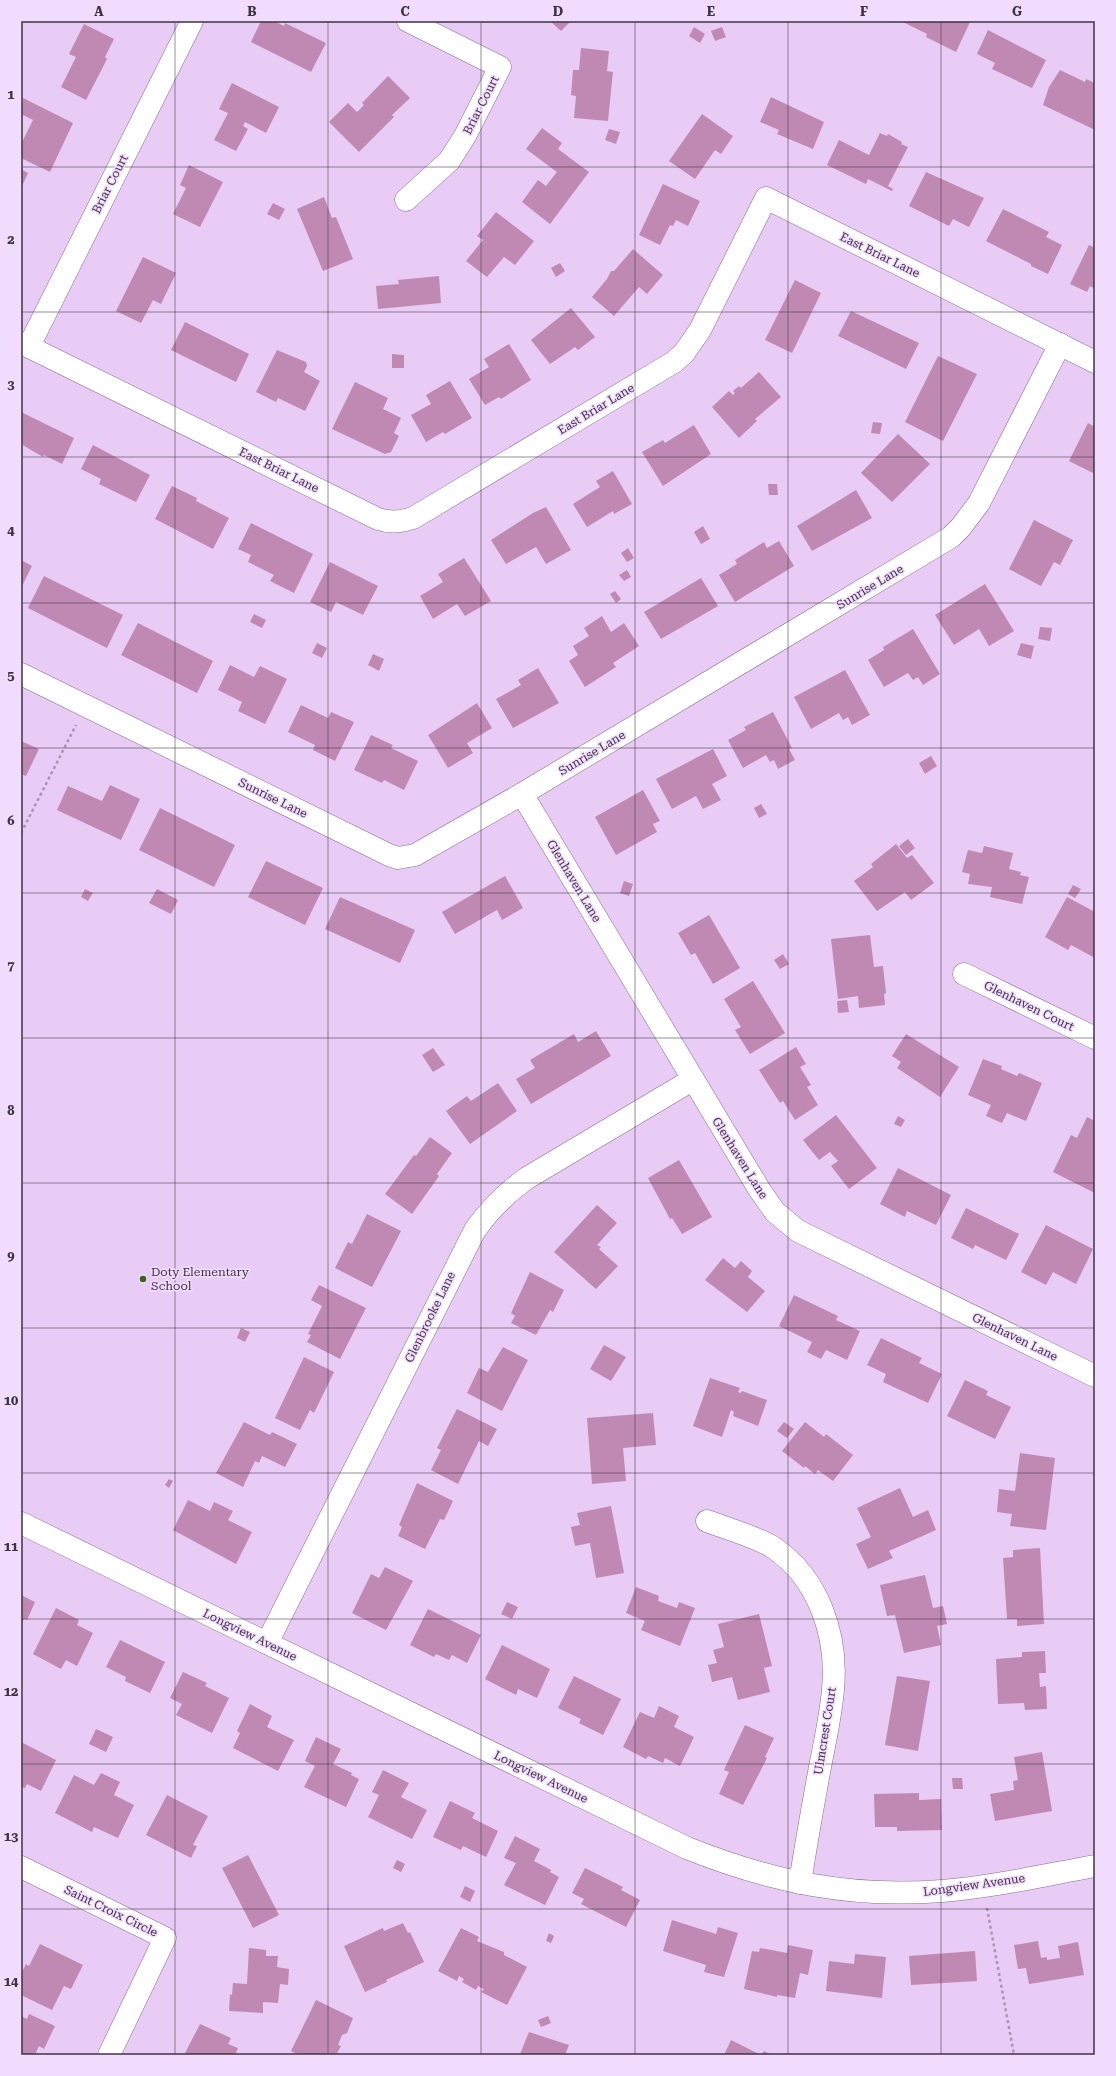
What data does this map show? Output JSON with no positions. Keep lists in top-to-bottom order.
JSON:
{
  "streets": {
    "street": [
      "Briar Court",
      "East Briar Lane",
      "Sunrise Lane",
      "Glenhaven Lane",
      "Glenhaven Court",
      "Glenbrooke Lane",
      "Longview Avenue",
      "Ulmcrest Court",
      "Saint Croix Circle"
    ]
  },
  "crossings": [
    ["Briar Court", "East Briar Lane"],
    ["East Briar Lane", "Sunrise Lane"],
    ["Sunrise Lane", "Glenhaven Lane"],
    ["Glenhaven Lane", "Glenbrooke Lane"],
    ["Glenbrooke Lane", "Longview Avenue"],
    ["Longview Avenue", "Ulmcrest Court"]
  ],
  "places": ["Doty Elementary School"],
  "grid": {
    "columns": [
      "A",
      "B",
      "C",
      "D",
      "E",
      "F",
      "G"
    ],
    "rows": [
      "1",
      "2",
      "3",
      "4",
      "5",
      "6",
      "7",
      "8",
      "9",
      "10",
      "11",
      "12",
      "13",
      "14"
    ]
  }
}
